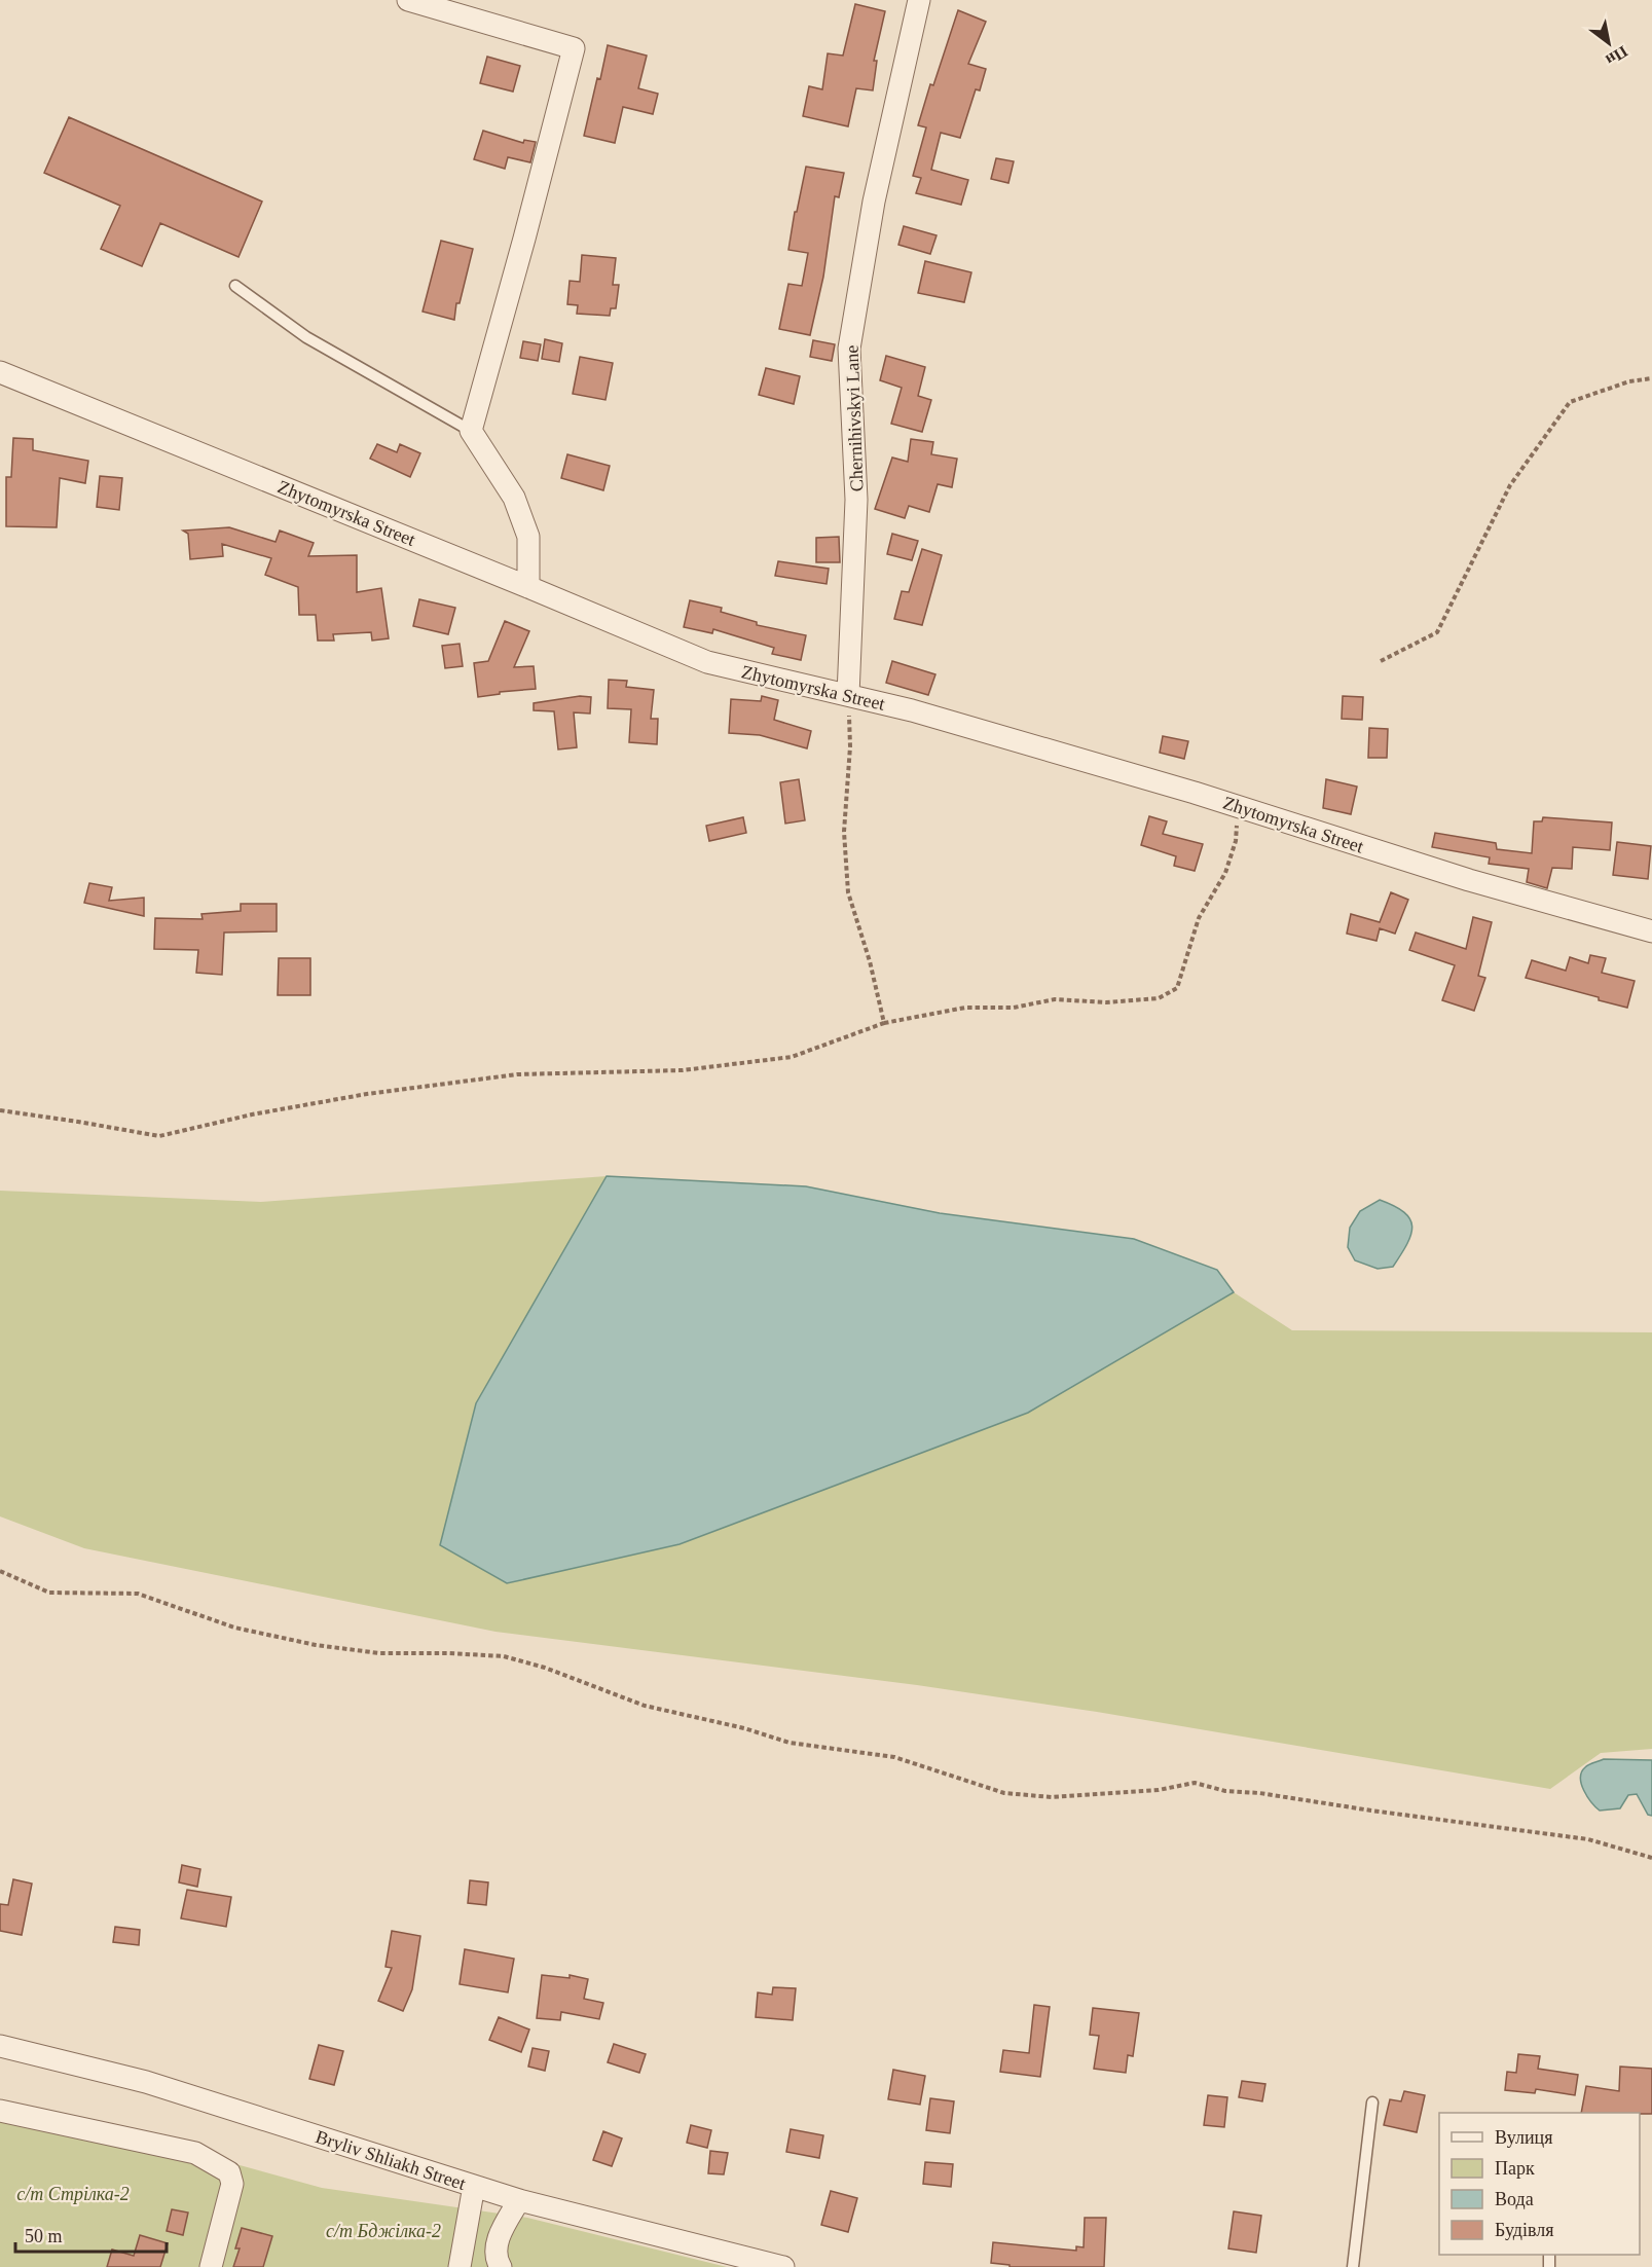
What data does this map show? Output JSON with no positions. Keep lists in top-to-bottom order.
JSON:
{
  "streets": {
    "street": ["Chernihivskyi Lane", "Zhytomyrska Street", "Bryliv Shliakh Street"]
  },
  "crossings": [
    ["Chernihivskyi Lane", "Zhytomyrska Street"]
  ],
  "parks": ["с/т Стрілка-2", "с/т Бджілка-2"],
  "legend": [
    "Вулиця",
    "Парк",
    "Вода",
    "Будівля"
  ],
  "scale_bar": "50 m",
  "north": "bottom right"
}
